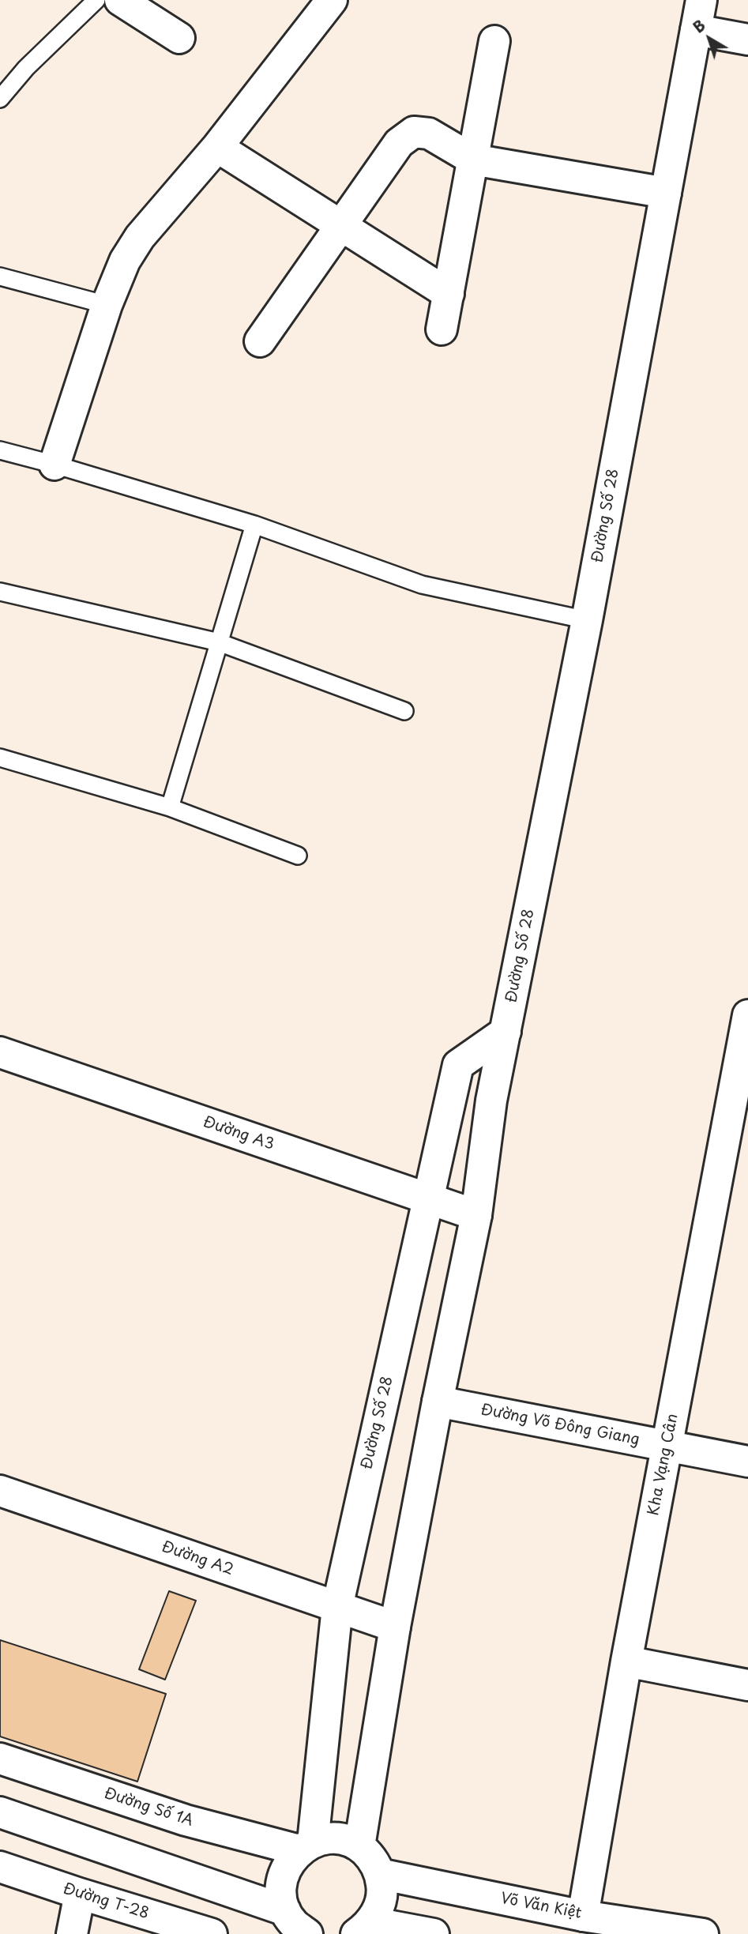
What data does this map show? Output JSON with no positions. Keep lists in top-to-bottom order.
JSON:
{
  "streets": {
    "street": [
      "Đường Số 28",
      "Đường A3",
      "Đường Võ Đông Giang",
      "Kha Vạng Cân",
      "Đường A2",
      "Đường Số 1A",
      "Đường T-28",
      "Võ Văn Kiệt"
    ]
  },
  "crossings": [
    ["Đường Số 28", "Đường A3"],
    ["Đường Số 28", "Đường Võ Đông Giang"],
    ["Đường Số 28", "Đường A2"],
    ["Đường Số 28", "Đường Số 1A"],
    ["Đường Võ Đông Giang", "Kha Vạng Cân"],
    ["Kha Vạng Cân", "Võ Văn Kiệt"]
  ],
  "north": "top left"
}
